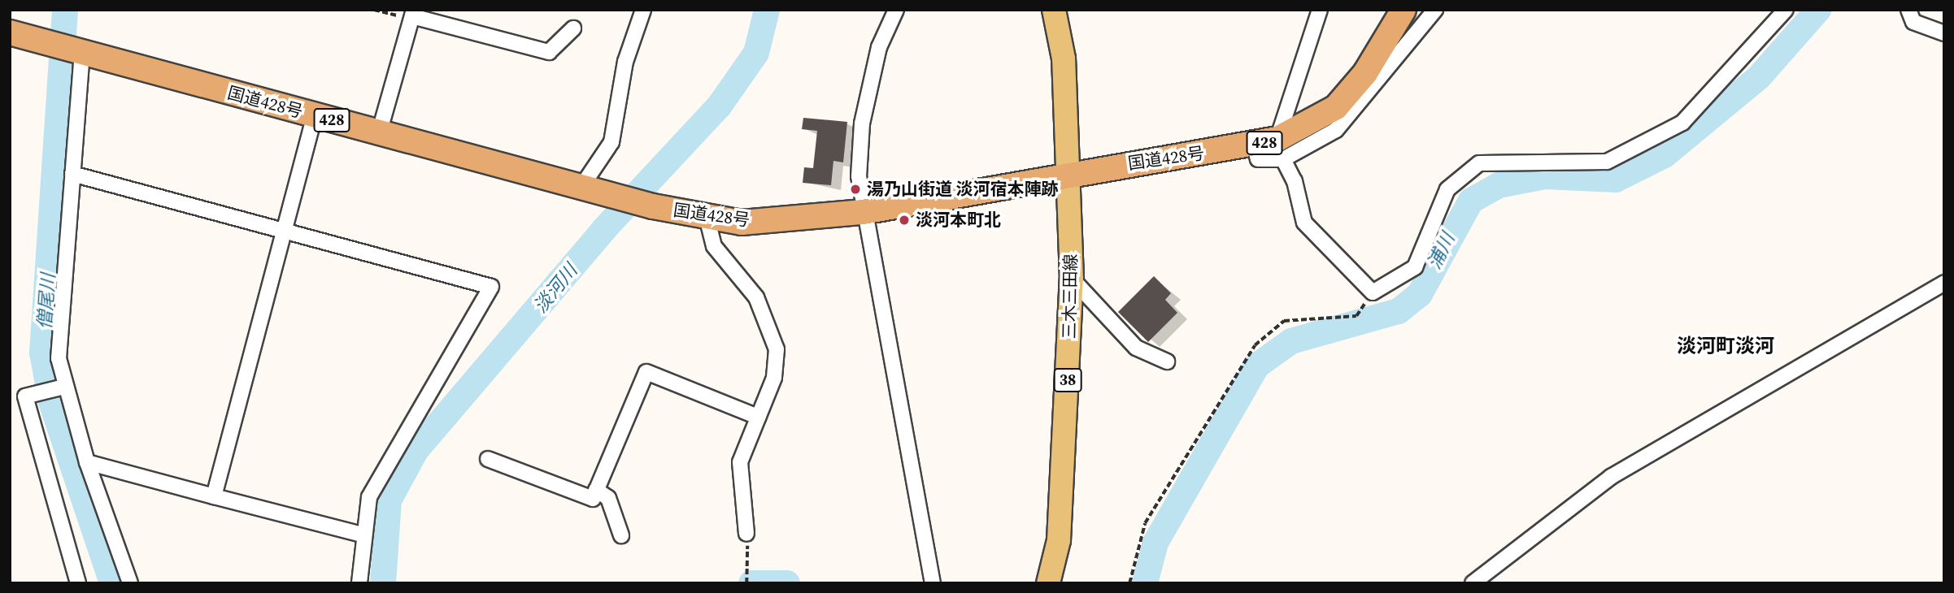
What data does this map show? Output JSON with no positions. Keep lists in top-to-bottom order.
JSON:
{
  "streets": {
    "highway": ["国道428号", "428"],
    "main road": ["三木三田線", "38"]
  },
  "crossings": [
    ["国道428号", "三木三田線"]
  ],
  "districts": ["淡河町淡河"],
  "water": ["浦川", "淡河川", "僧尾川"],
  "places": ["湯乃山街道 淡河宿本陣跡", "淡河本町北"]
}
